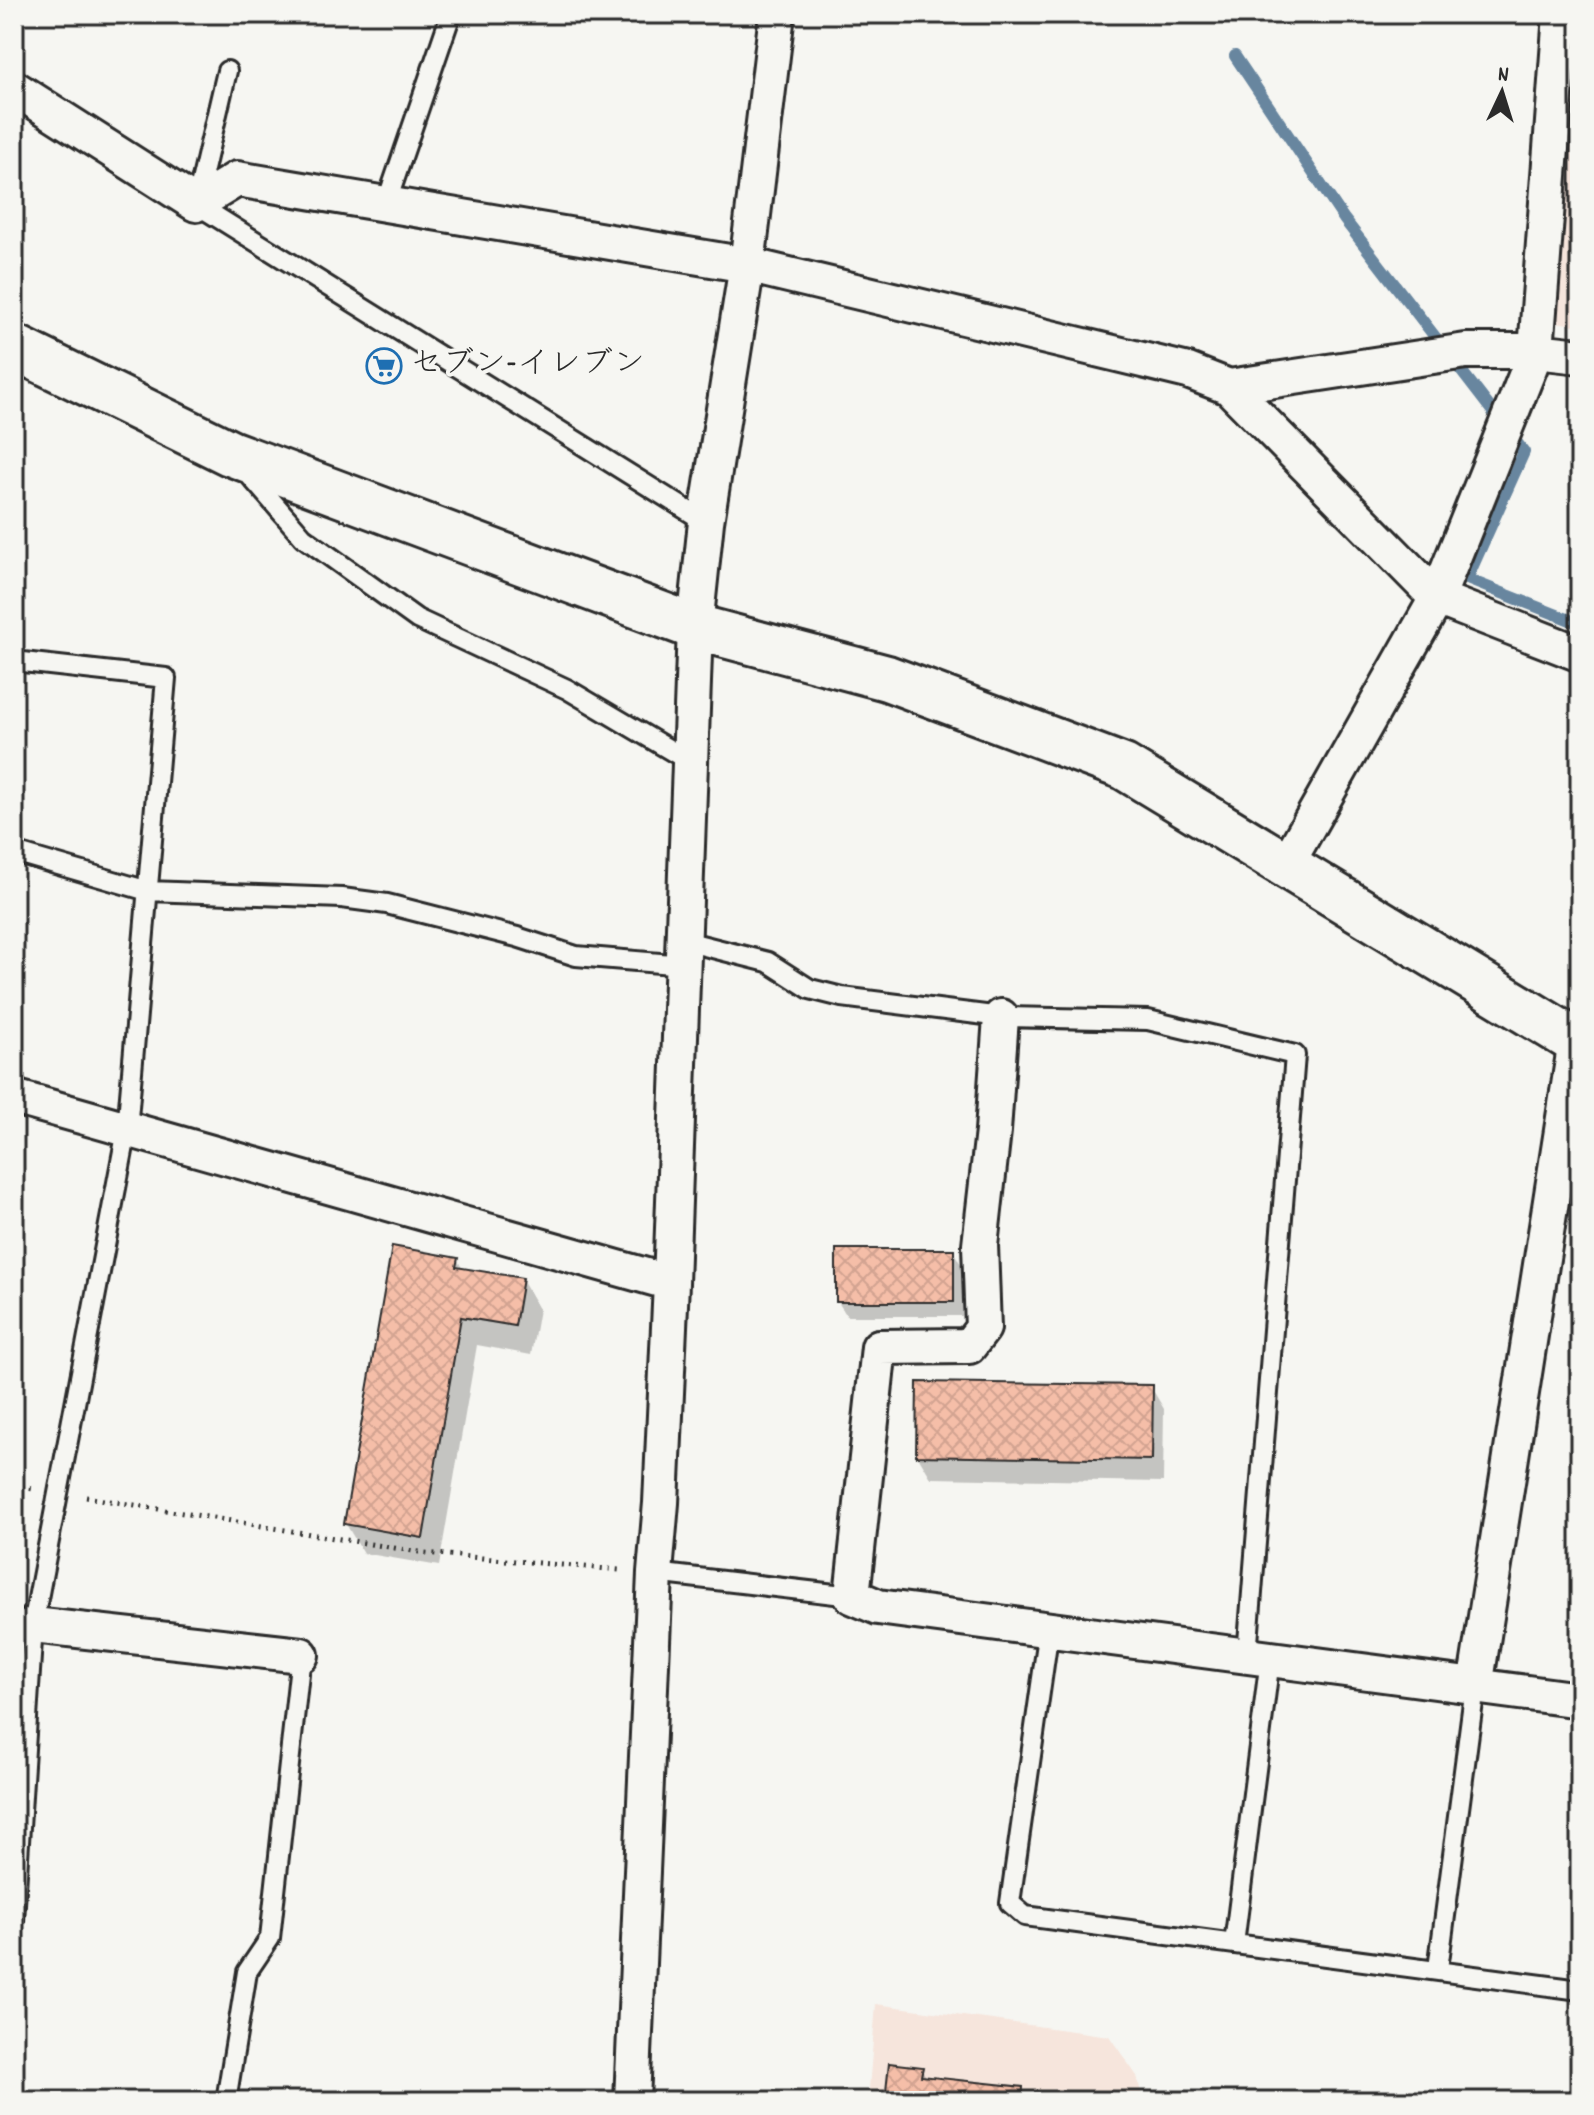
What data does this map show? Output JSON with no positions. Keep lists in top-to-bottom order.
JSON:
{
  "places": {
    "supermarket": ["セブン-イレブン"]
  },
  "north": "top"
}
